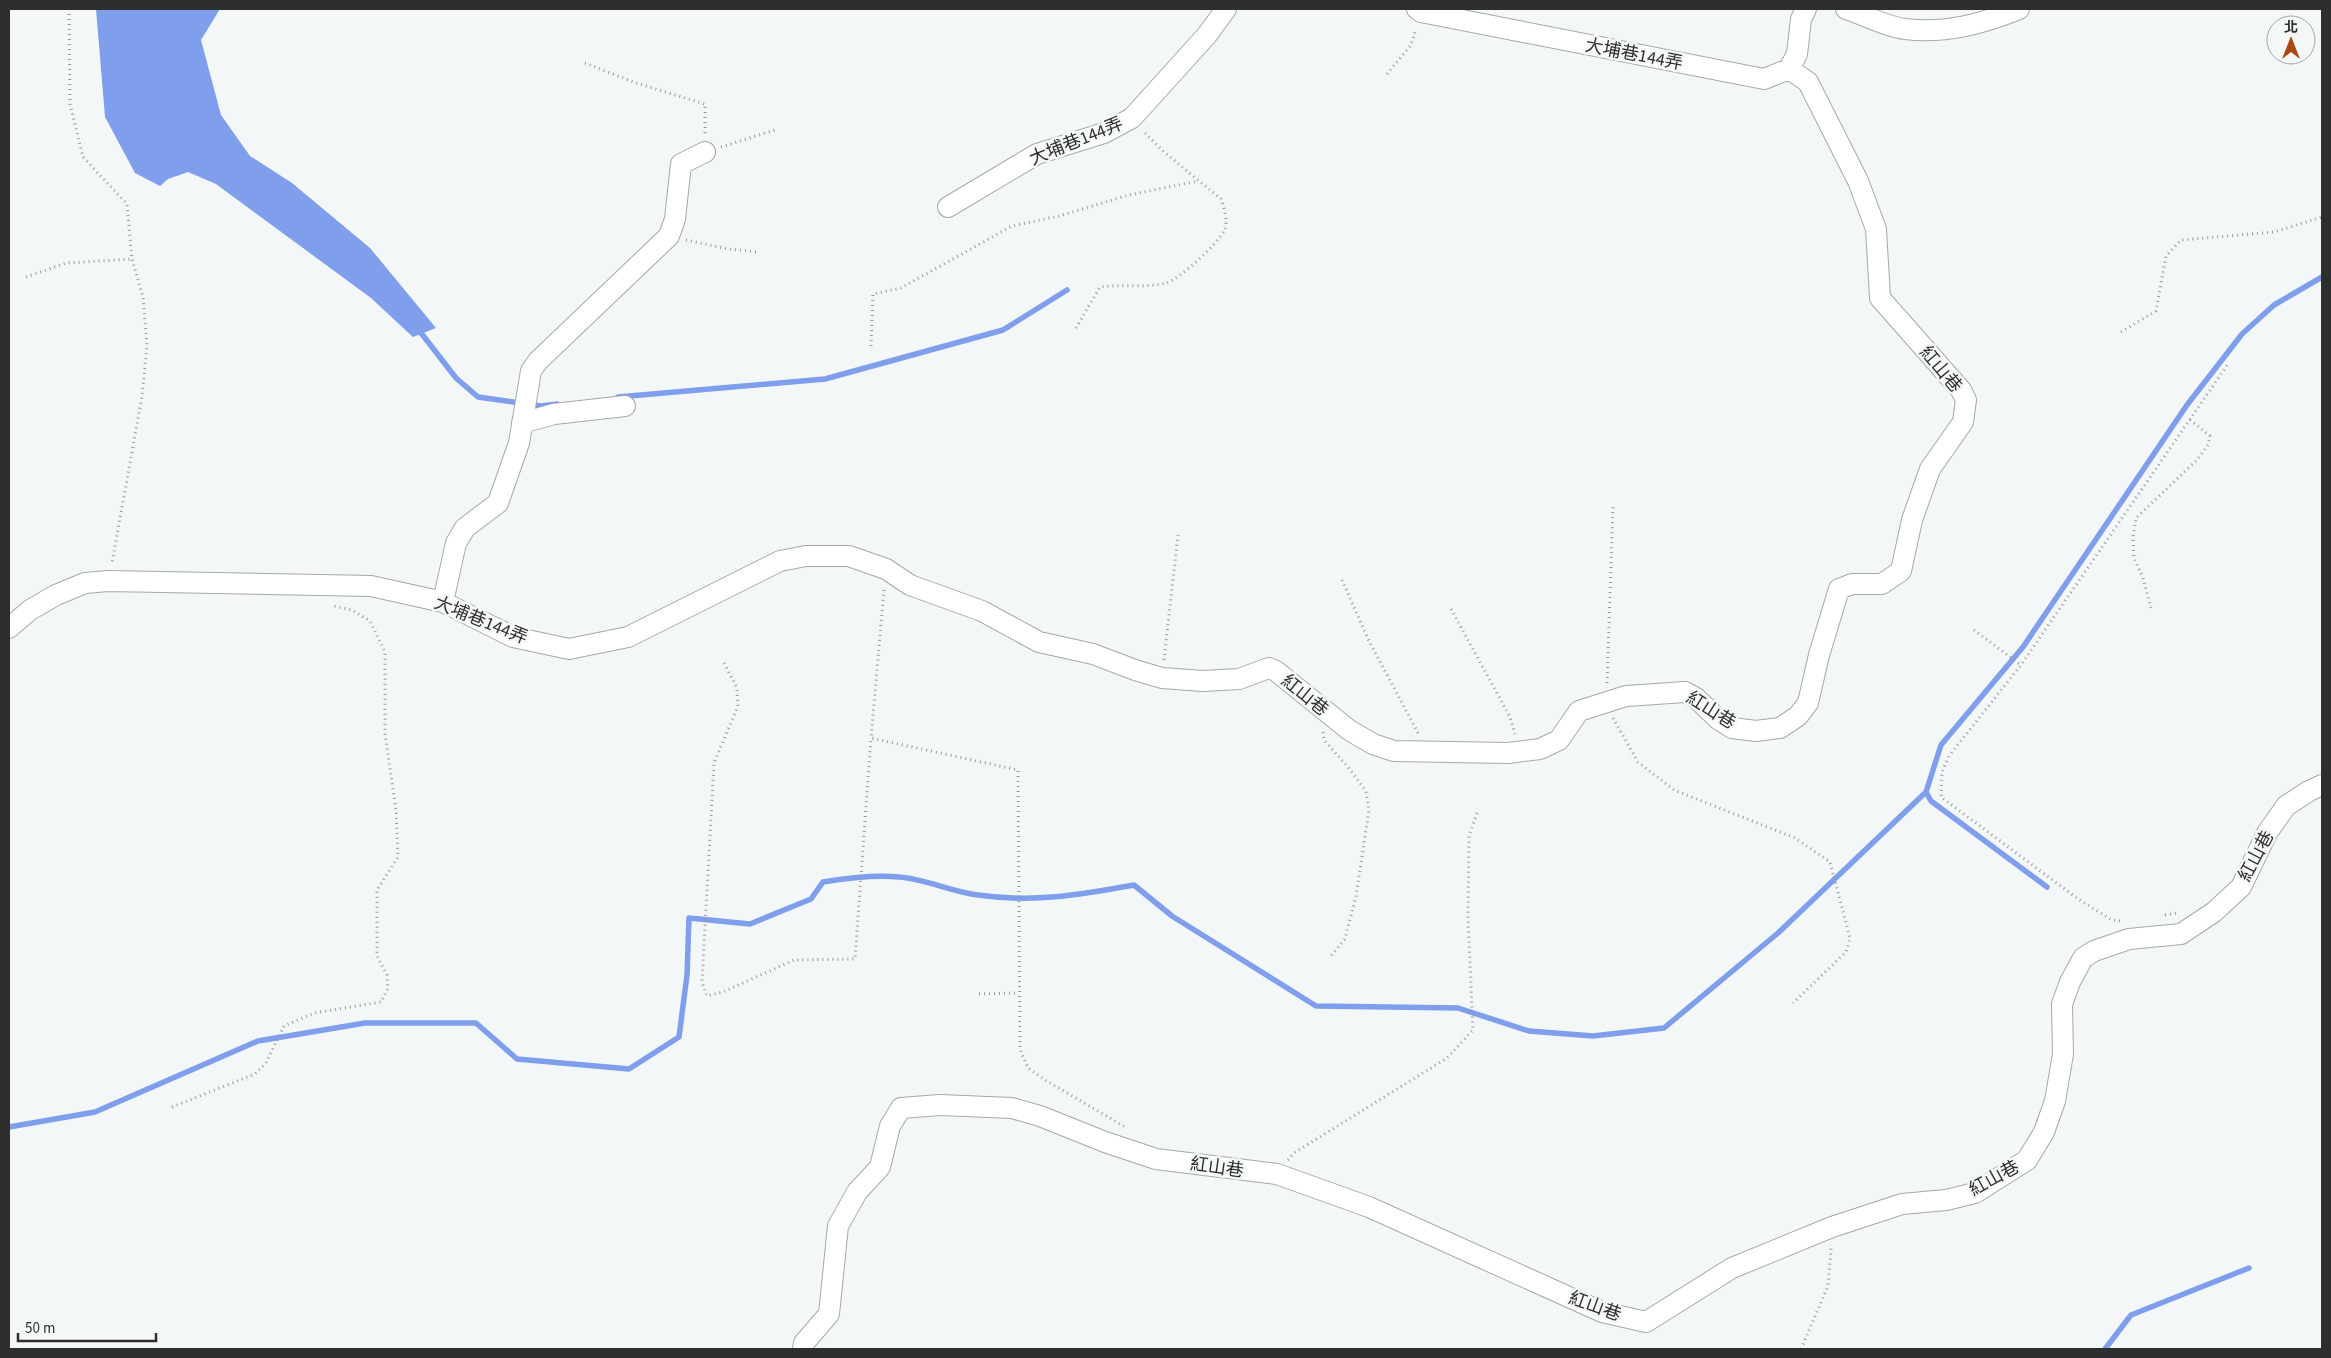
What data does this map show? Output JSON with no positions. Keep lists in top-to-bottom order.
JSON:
{
  "streets": {
    "street": ["大埔巷144弄", "紅山巷"]
  },
  "crossings": [
    ["大埔巷144弄", "紅山巷"]
  ],
  "scale_bar": "50 m",
  "north": "top"
}
